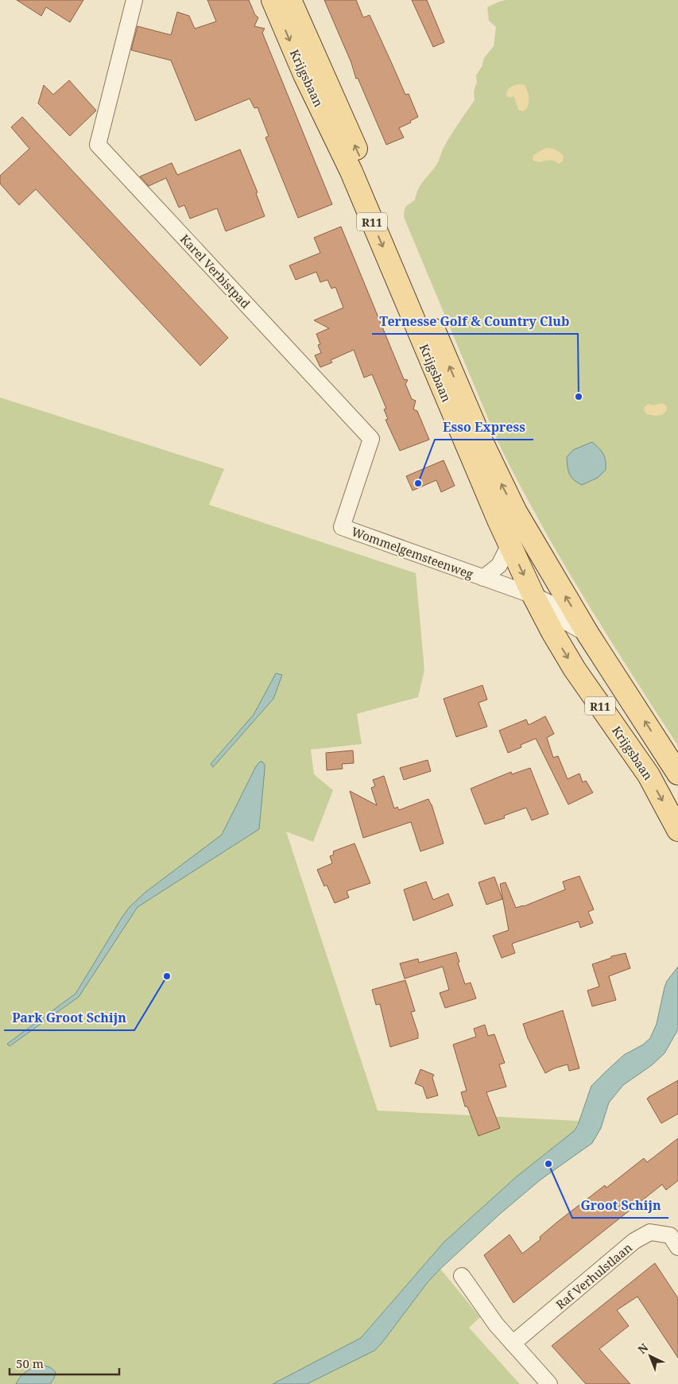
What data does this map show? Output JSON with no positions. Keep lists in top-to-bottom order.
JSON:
{
  "streets": {
    "main road": ["Krijgsbaan", "R11"],
    "street": ["Karel Verbistpad", "Wommelgemsteenweg", "Raf Verhulstlaan"]
  },
  "crossings": [
    ["Krijgsbaan", "Wommelgemsteenweg"],
    ["Karel Verbistpad", "Wommelgemsteenweg"]
  ],
  "places": [
    "Ternesse Golf & Country Club",
    "Esso Express",
    "Park Groot Schijn",
    "Groot Schijn"
  ],
  "scale_bar": "50 m",
  "north": "top left"
}
